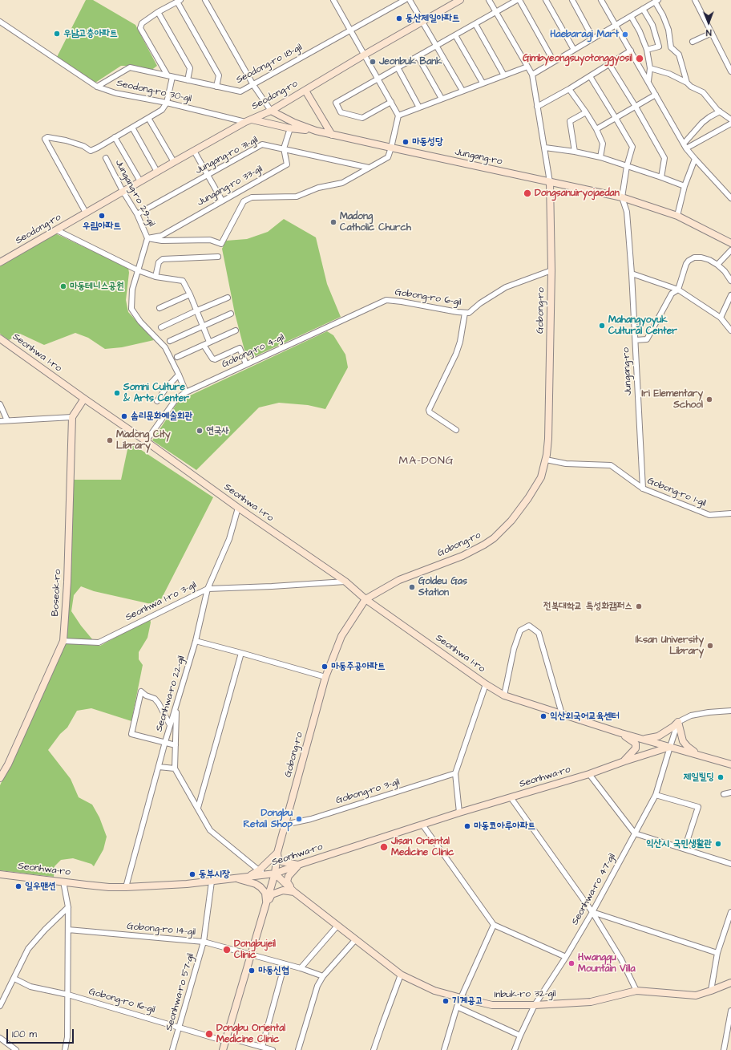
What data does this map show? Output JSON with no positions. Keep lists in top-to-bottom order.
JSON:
{
  "streets": {
    "street": [
      "Seodong-ro 18-gil",
      "Seodong-ro 30-gil",
      "Seodong-ro",
      "Jungang-ro 31-gil",
      "Jungang-ro",
      "Jungang-ro 33-gil",
      "Jungang-ro 29-gil",
      "Gobong-ro 6-gil",
      "Gobong-ro",
      "Gobong-ro 4-gil",
      "Seonhwa 1-ro",
      "Gobong-ro 1-gil",
      "Boseok-ro",
      "Seonhwa 1-ro 3-gil",
      "Seonhwa-ro 22-gil",
      "Seonhwa-ro",
      "Gobong-ro 3-gil",
      "Seonhwa-ro 47-gil",
      "Gobong-ro 14-gil",
      "Seonhwa-ro 57-gil",
      "Inbuk-ro 32-gil",
      "Gobong-ro 16-gil"
    ]
  },
  "crossings": [
    ["Seodong-ro 18-gil", "Seodong-ro 30-gil"],
    ["Seodong-ro 30-gil", "Seodong-ro"],
    ["Seodong-ro", "Jungang-ro"],
    ["Seodong-ro", "Jungang-ro 29-gil"],
    ["Jungang-ro 31-gil", "Jungang-ro 33-gil"],
    ["Jungang-ro 31-gil", "Jungang-ro 29-gil"],
    ["Jungang-ro", "Jungang-ro 29-gil"],
    ["Jungang-ro", "Gobong-ro"],
    ["Jungang-ro", "Gobong-ro 1-gil"],
    ["Jungang-ro 33-gil", "Jungang-ro 29-gil"],
    ["Gobong-ro 6-gil", "Gobong-ro"],
    ["Gobong-ro 6-gil", "Gobong-ro 4-gil"],
    ["Gobong-ro", "Seonhwa 1-ro"],
    ["Gobong-ro", "Gobong-ro 1-gil"],
    ["Gobong-ro", "Seonhwa-ro"],
    ["Gobong-ro", "Gobong-ro 3-gil"],
    ["Gobong-ro", "Gobong-ro 14-gil"],
    ["Gobong-ro", "Inbuk-ro 32-gil"],
    ["Gobong-ro", "Gobong-ro 16-gil"],
    ["Gobong-ro 4-gil", "Seonhwa 1-ro"],
    ["Seonhwa 1-ro", "Boseok-ro"],
    ["Seonhwa 1-ro", "Seonhwa 1-ro 3-gil"],
    ["Seonhwa 1-ro", "Seonhwa-ro 22-gil"],
    ["Seonhwa 1-ro", "Seonhwa-ro"],
    ["Seonhwa 1-ro", "Gobong-ro 3-gil"],
    ["Seonhwa 1-ro", "Seonhwa-ro 47-gil"],
    ["Boseok-ro", "Seonhwa 1-ro 3-gil"],
    ["Seonhwa 1-ro 3-gil", "Seonhwa-ro 22-gil"],
    ["Seonhwa-ro 22-gil", "Seonhwa-ro"],
    ["Seonhwa-ro", "Seonhwa-ro 47-gil"],
    ["Seonhwa-ro", "Seonhwa-ro 57-gil"],
    ["Seonhwa-ro", "Inbuk-ro 32-gil"],
    ["Seonhwa-ro 47-gil", "Inbuk-ro 32-gil"],
    ["Gobong-ro 14-gil", "Seonhwa-ro 57-gil"],
    ["Seonhwa-ro 57-gil", "Gobong-ro 16-gil"]
  ],
  "districts": ["MA-DONG"],
  "places": [
    "동산제일아파트",
    "우남고층아파트",
    "Haebaragi Mart",
    "Gimbyeongsuyotonggyosil",
    "Jeonbuk Bank",
    "마동성당",
    "Dongsanuiryojaedan",
    "우림아파트",
    "Madong Catholic Church",
    "마동테니스공원",
    "Mahangyoyuk Cultural Center",
    "Somni Culture & Arts Center",
    "Iri Elementary School",
    "솜리문화예술회관",
    "연국사",
    "Madong City Library",
    "Goldeu Gas Station",
    "전북대학교 특성화캠퍼스",
    "Iksan University Library",
    "마동주공아파트",
    "익산외국어교육센터",
    "제일빌딩",
    "Dongbu Retail Shop",
    "마동코아루아파트",
    "익산시 국민생활관",
    "Jisan Oriental Medicine Clinic",
    "동부시장",
    "일우맨션",
    "Dongbujeil Clinic",
    "Hwanggu Mountain Villa",
    "마동신협",
    "기계공고",
    "Dongbu Oriental Medicine Clinic"
  ],
  "scale_bar": "100 m",
  "north": "bottom"
}
